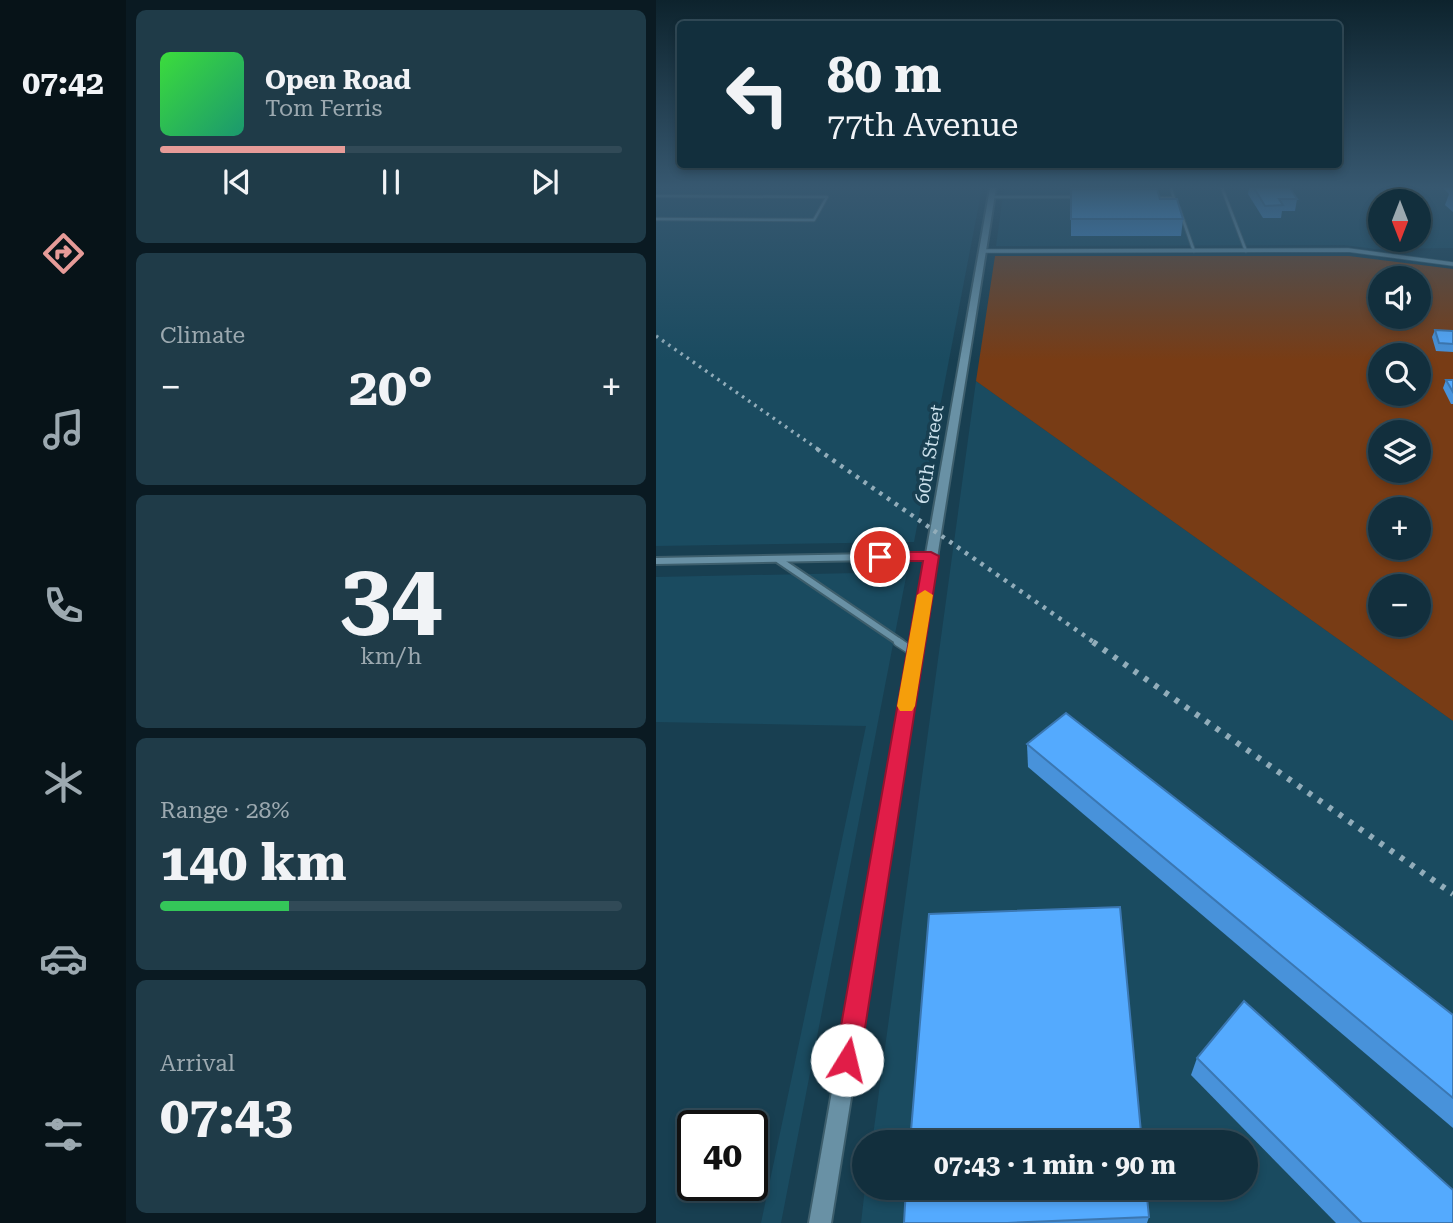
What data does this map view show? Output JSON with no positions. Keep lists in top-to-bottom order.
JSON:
{
  "streets": {
    "street": ["60th Street"]
  },
  "north": "bottom",
  "page": {
    "tabs": "07:42",
    "turn": ["80 m", "77th Avenue"],
    "song": ["Open Road", "Tom Ferris"],
    "map_buttons": ["+", "−"],
    "tile": [
      "Climate",
      ["34", "km/h"],
      ["Range · 28%", "140 km"],
      ["Arrival", "07:43"]
    ],
    "heat": ["−", "20°", "+"],
    "limit": "40",
    "trip": "07:43 · 1 min · 90 m"
  }
}
